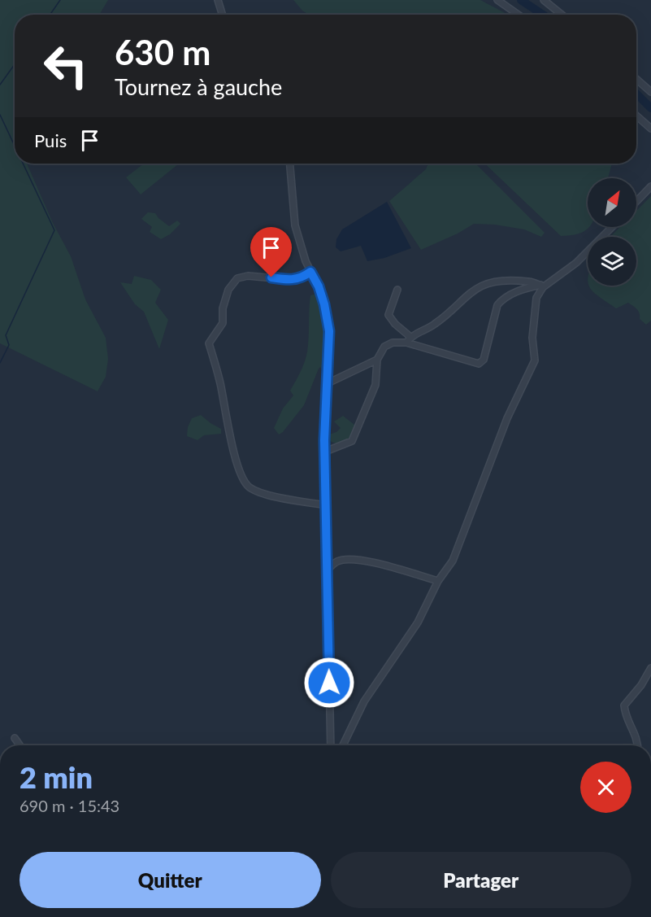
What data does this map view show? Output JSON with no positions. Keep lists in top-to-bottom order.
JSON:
{
  "north": "top right",
  "page": {
    "turn": ["630 m", "Tournez à gauche"],
    "then": "Puis",
    "heading": ["2 min", "690 m · 15:43"],
    "buttons": ["Quitter", "Partager"]
  }
}
